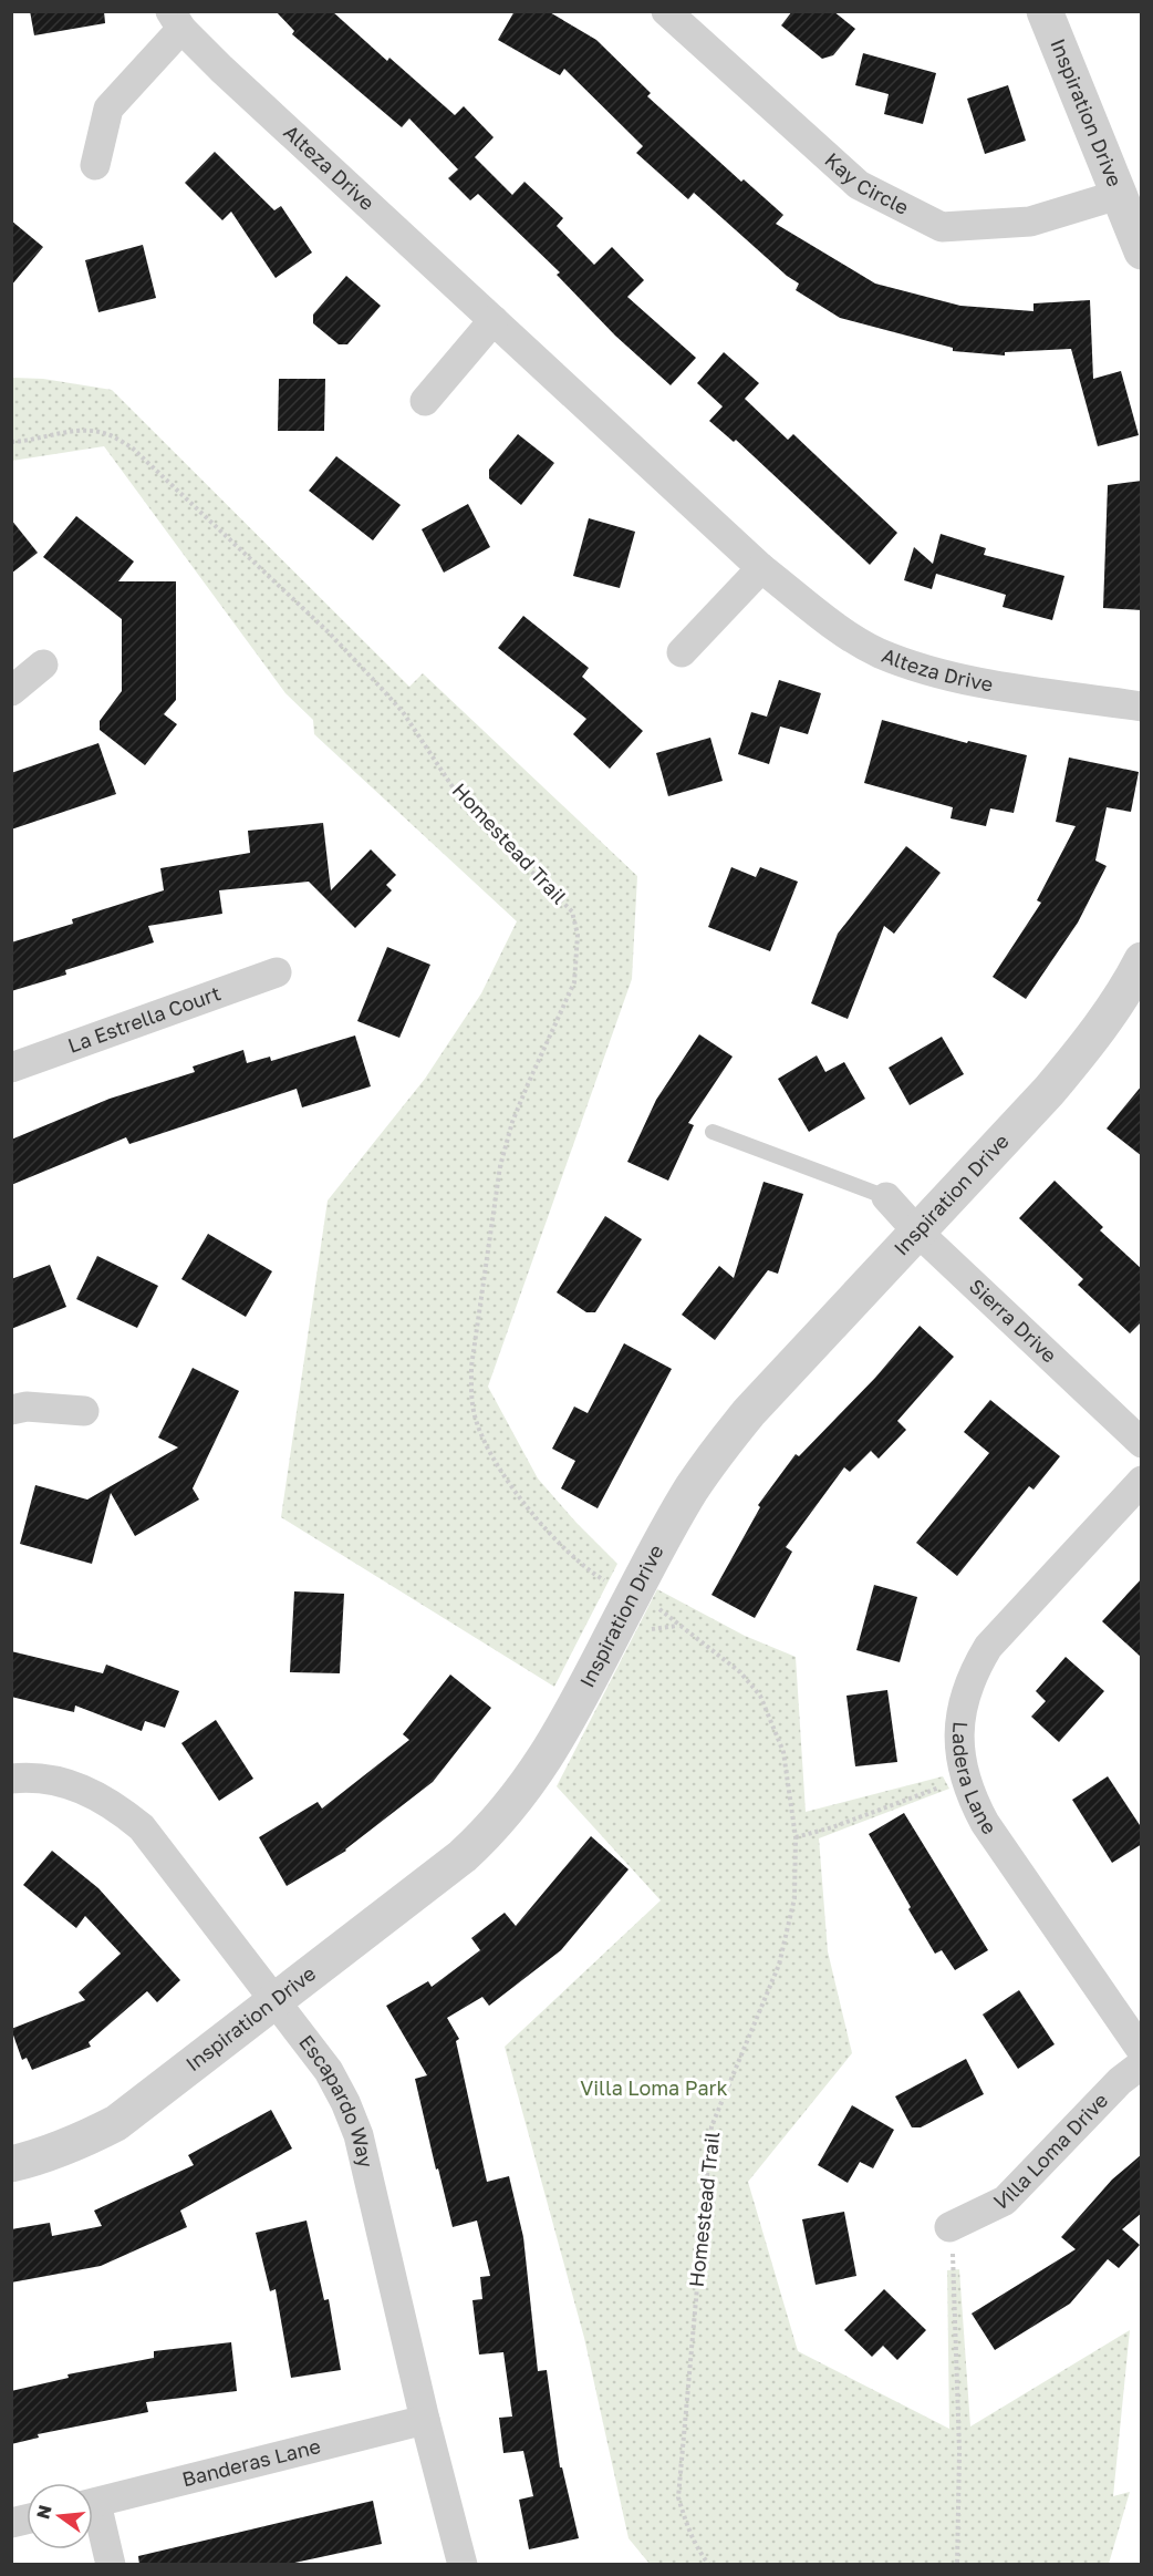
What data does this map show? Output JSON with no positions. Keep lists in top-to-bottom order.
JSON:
{
  "streets": {
    "street": [
      "Inspiration Drive",
      "Alteza Drive",
      "Kay Circle",
      "La Estrella Court",
      "Sierra Drive",
      "Ladera Lane",
      "Escapardo Way",
      "Villa Loma Drive",
      "Banderas Lane"
    ],
    "path": ["Homestead Trail"]
  },
  "crossings": [
    ["Inspiration Drive", "Kay Circle"],
    ["Inspiration Drive", "Sierra Drive"],
    ["Inspiration Drive", "Escapardo Way"],
    ["Escapardo Way", "Banderas Lane"]
  ],
  "parks": ["Villa Loma Park"],
  "north": "left"
}
